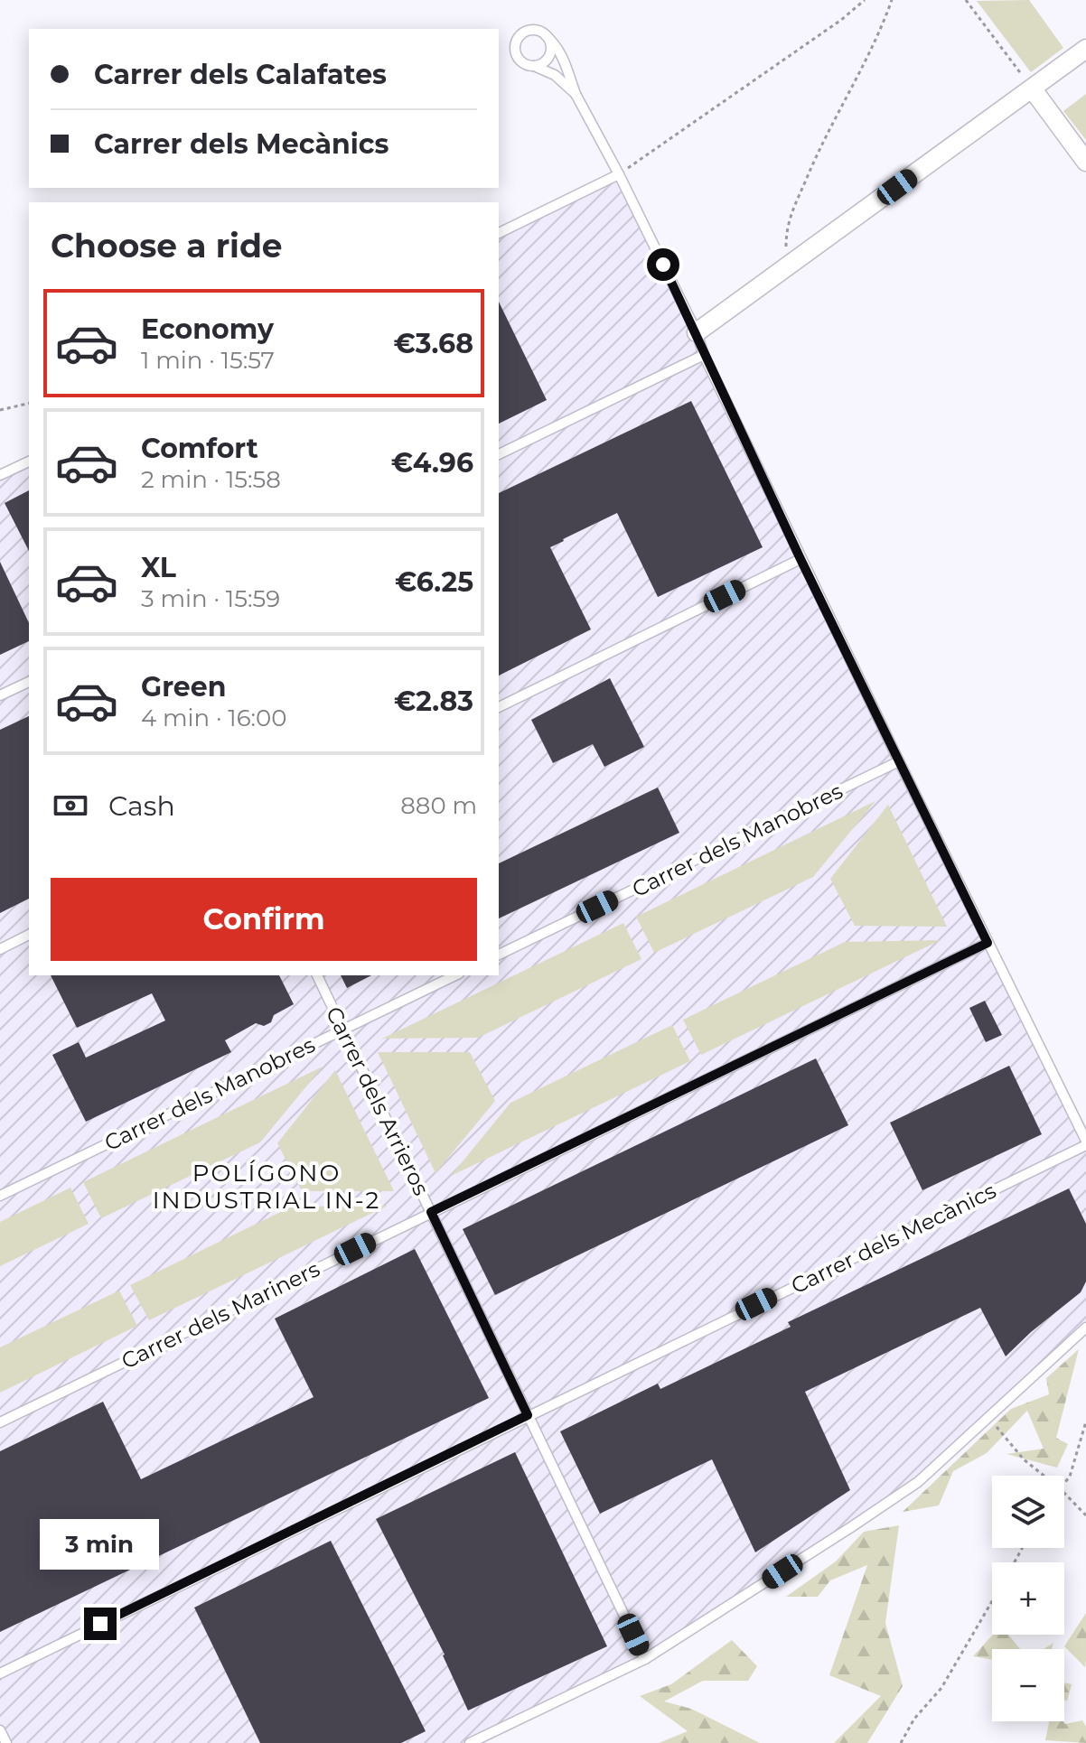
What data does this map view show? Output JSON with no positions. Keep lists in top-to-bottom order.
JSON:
{
  "streets": {
    "lane": [
      "Carrer dels Manobres",
      "Carrer dels Arrieros",
      "Carrer dels Mecànics",
      "Carrer dels Mariners"
    ]
  },
  "crossings": [
    ["Carrer dels Manobres", "Carrer dels Arrieros"],
    ["Carrer dels Arrieros", "Carrer dels Mecànics"],
    ["Carrer dels Arrieros", "Carrer dels Mariners"]
  ],
  "districts": ["POLÍGONO INDUSTRIAL IN-2"],
  "page": {
    "banner": ["Carrer dels Calafates", "Carrer dels Mecànics"],
    "heading": "Choose a ride",
    "list": [
      {
        "name": "Economy",
        "note": "1 min · 15:57",
        "value": "€3.68"
      },
      {
        "name": "Comfort",
        "note": "2 min · 15:58",
        "value": "€4.96"
      },
      {
        "name": "XL",
        "note": "3 min · 15:59",
        "value": "€6.25"
      },
      {
        "name": "Green",
        "note": "4 min · 16:00",
        "value": "€2.83"
      }
    ],
    "pay": ["Cash", "880 m"],
    "buttons": "Confirm",
    "map_buttons": ["+", "−"],
    "bubble": "3 min"
  }
}
